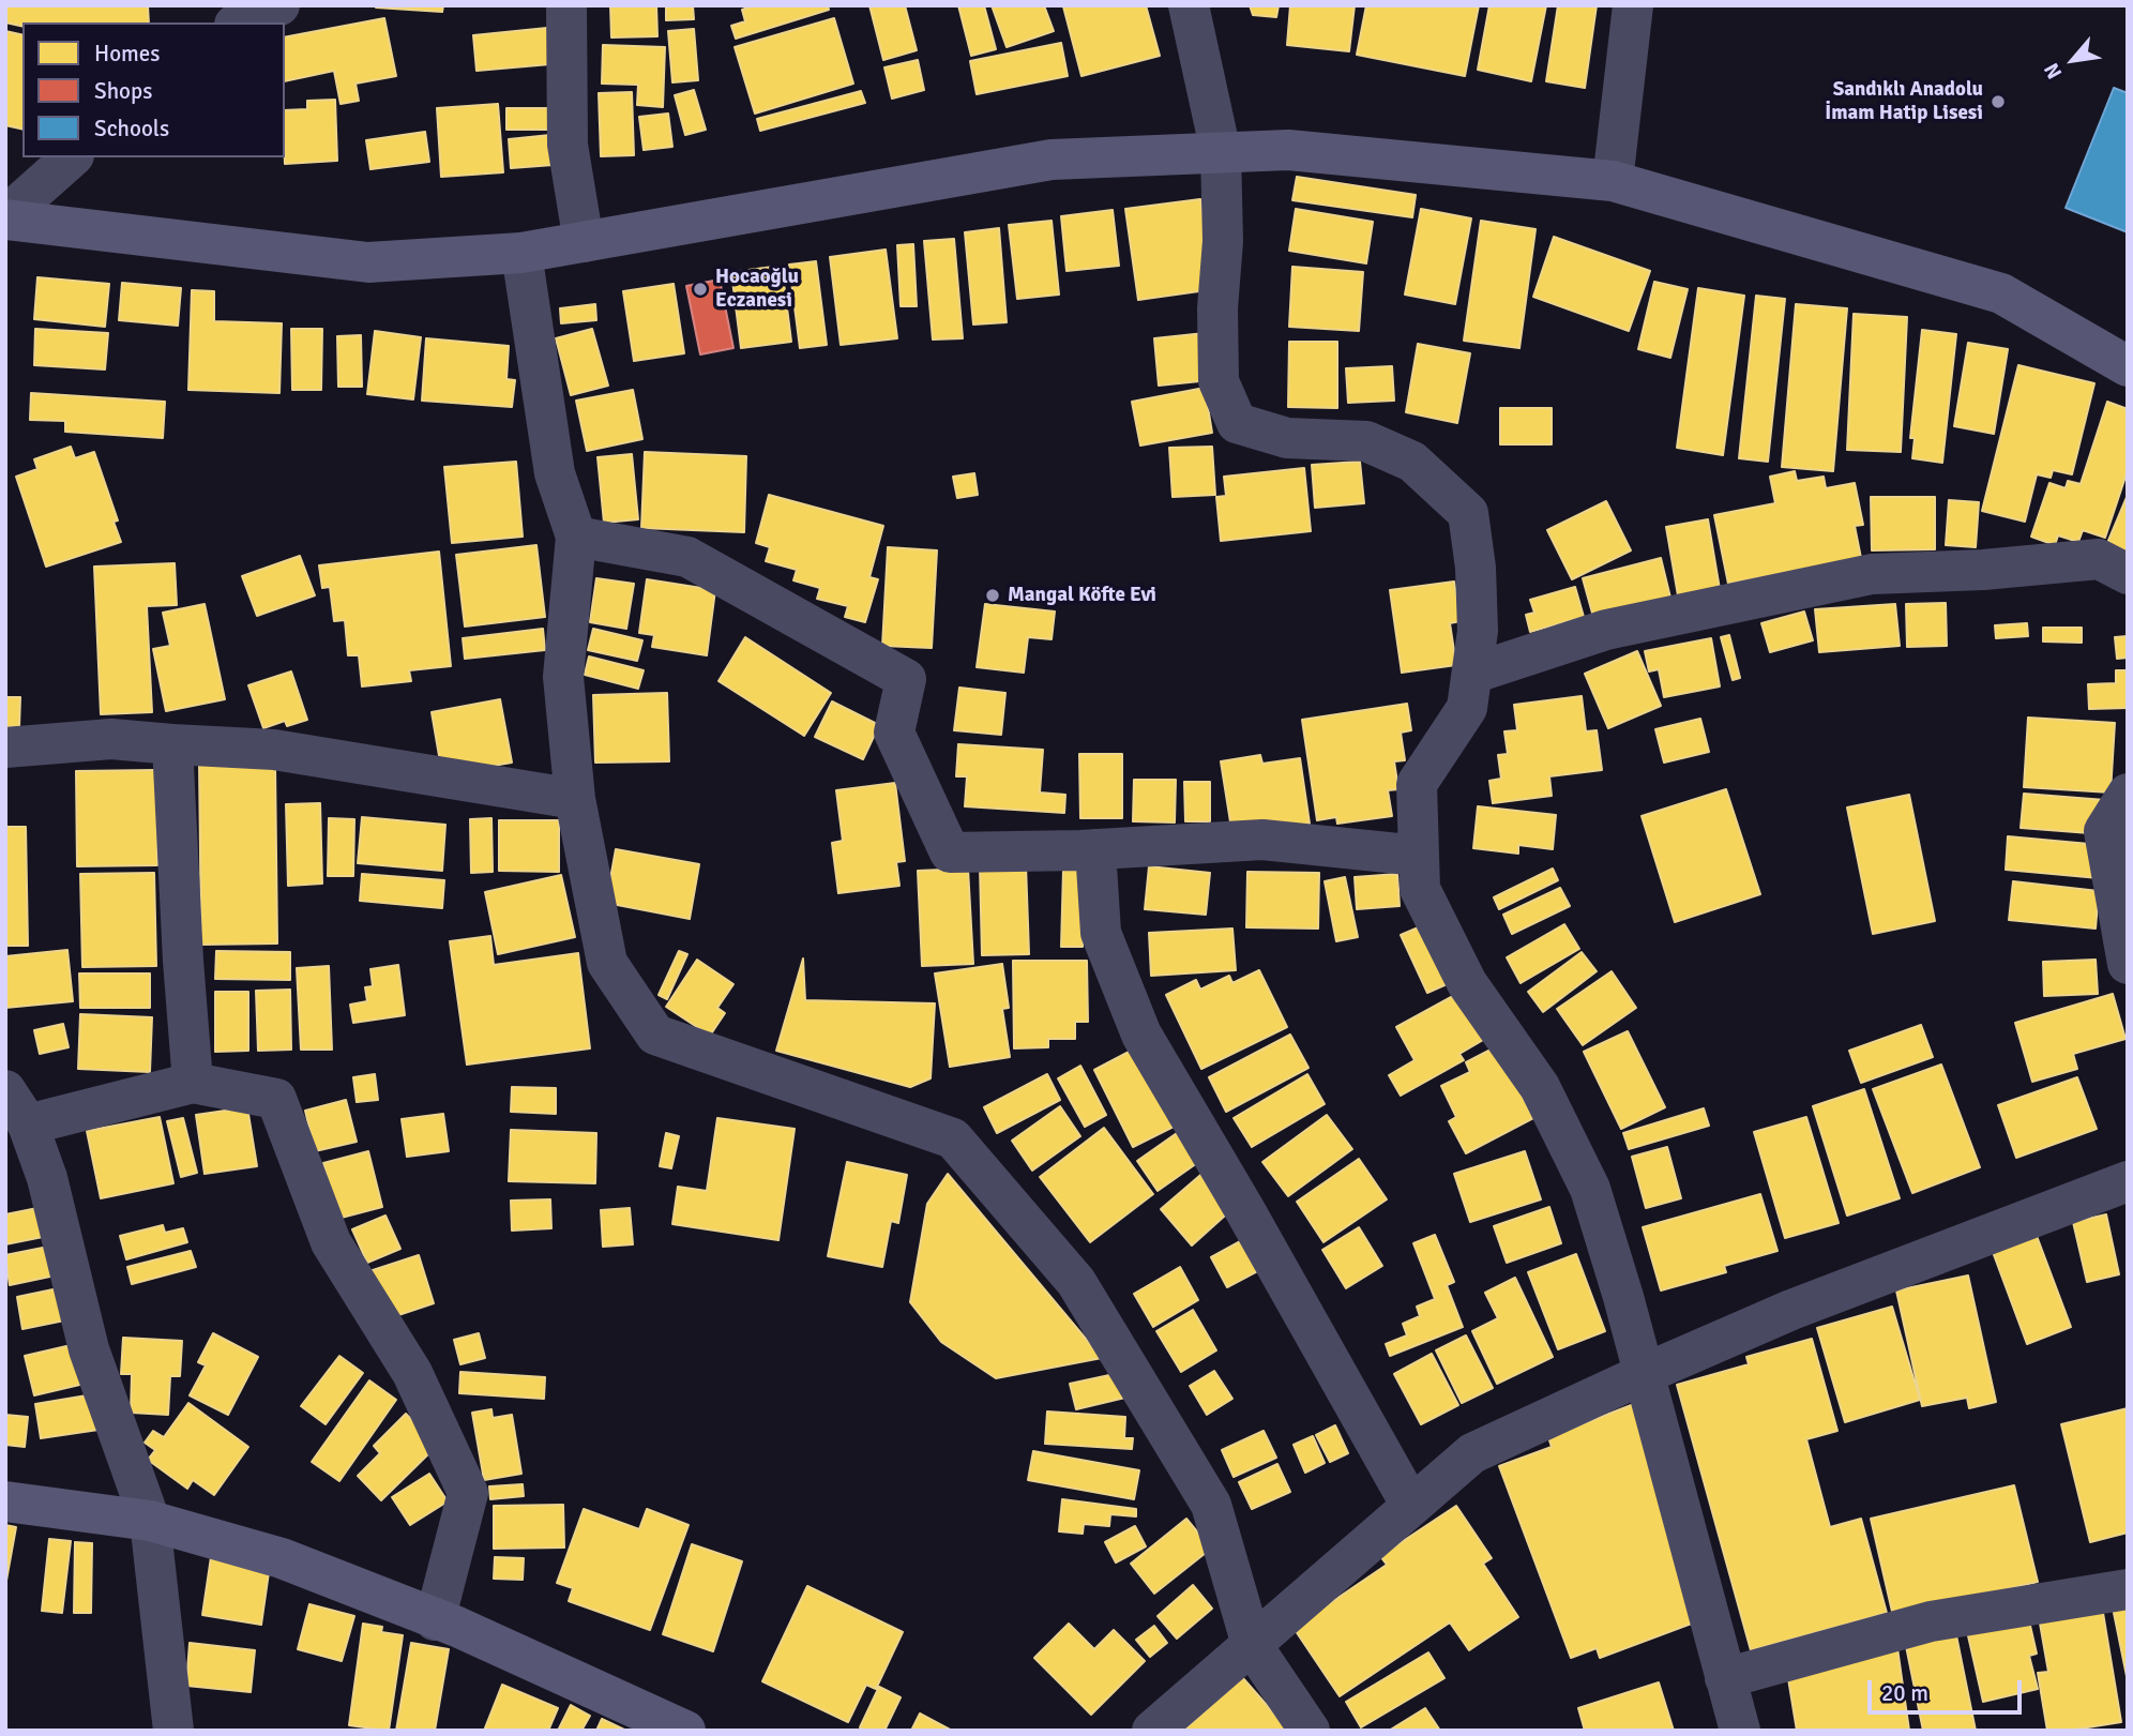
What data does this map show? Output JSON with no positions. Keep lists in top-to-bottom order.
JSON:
{
  "places": ["Sandıklı Anadolu İmam Hatip Lisesi", "Hocaoğlu Eczanesi", "Mangal Köfte Evi"],
  "legend": ["Homes", "Shops", "Schools"],
  "scale_bar": "20 m",
  "north": "bottom left"
}
